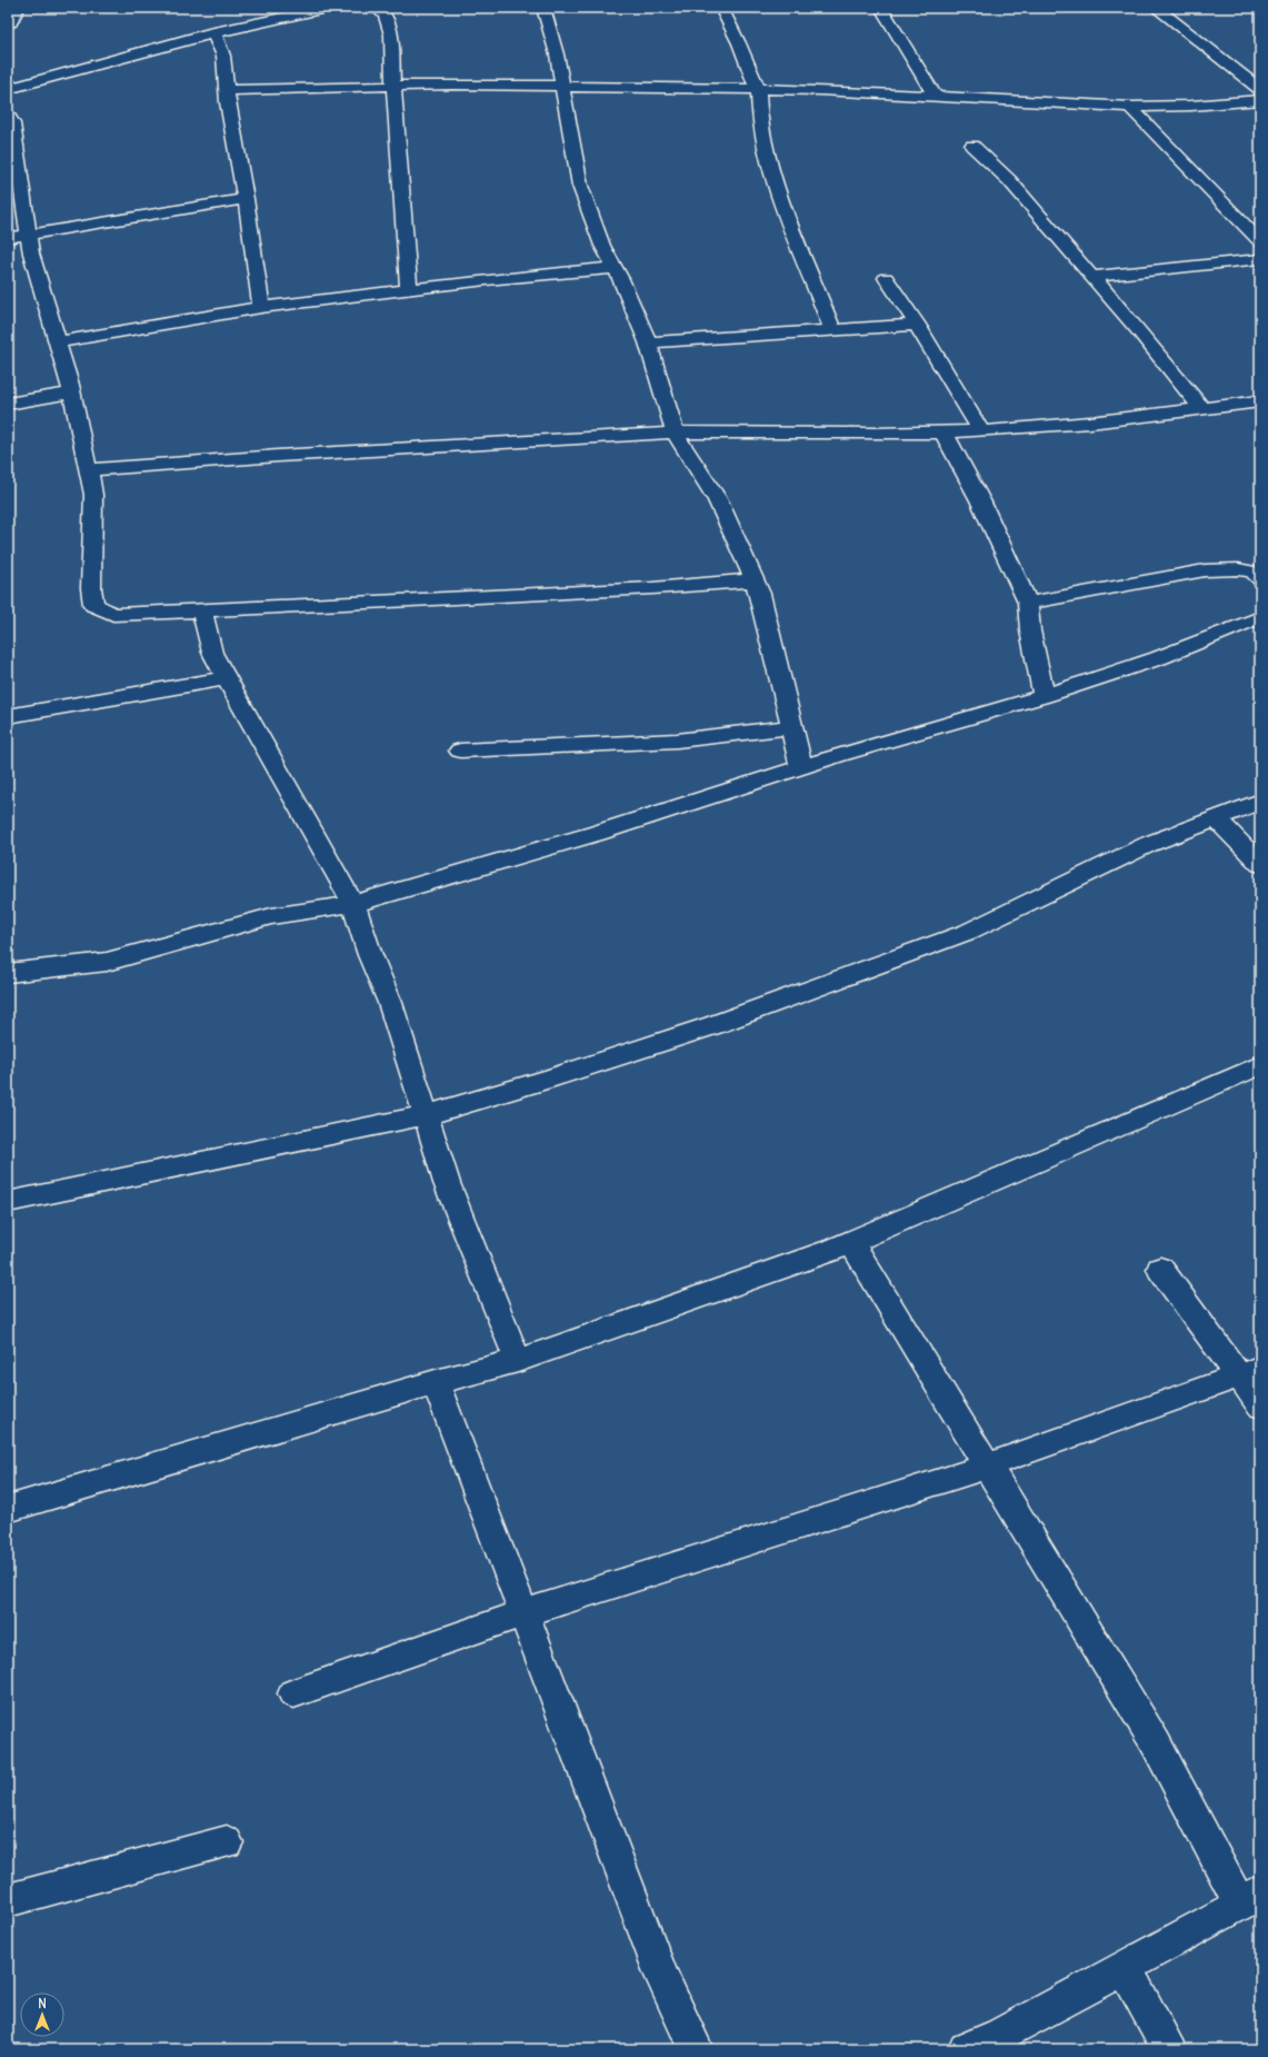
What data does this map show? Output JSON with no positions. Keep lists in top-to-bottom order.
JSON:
{
  "north": "top"
}
